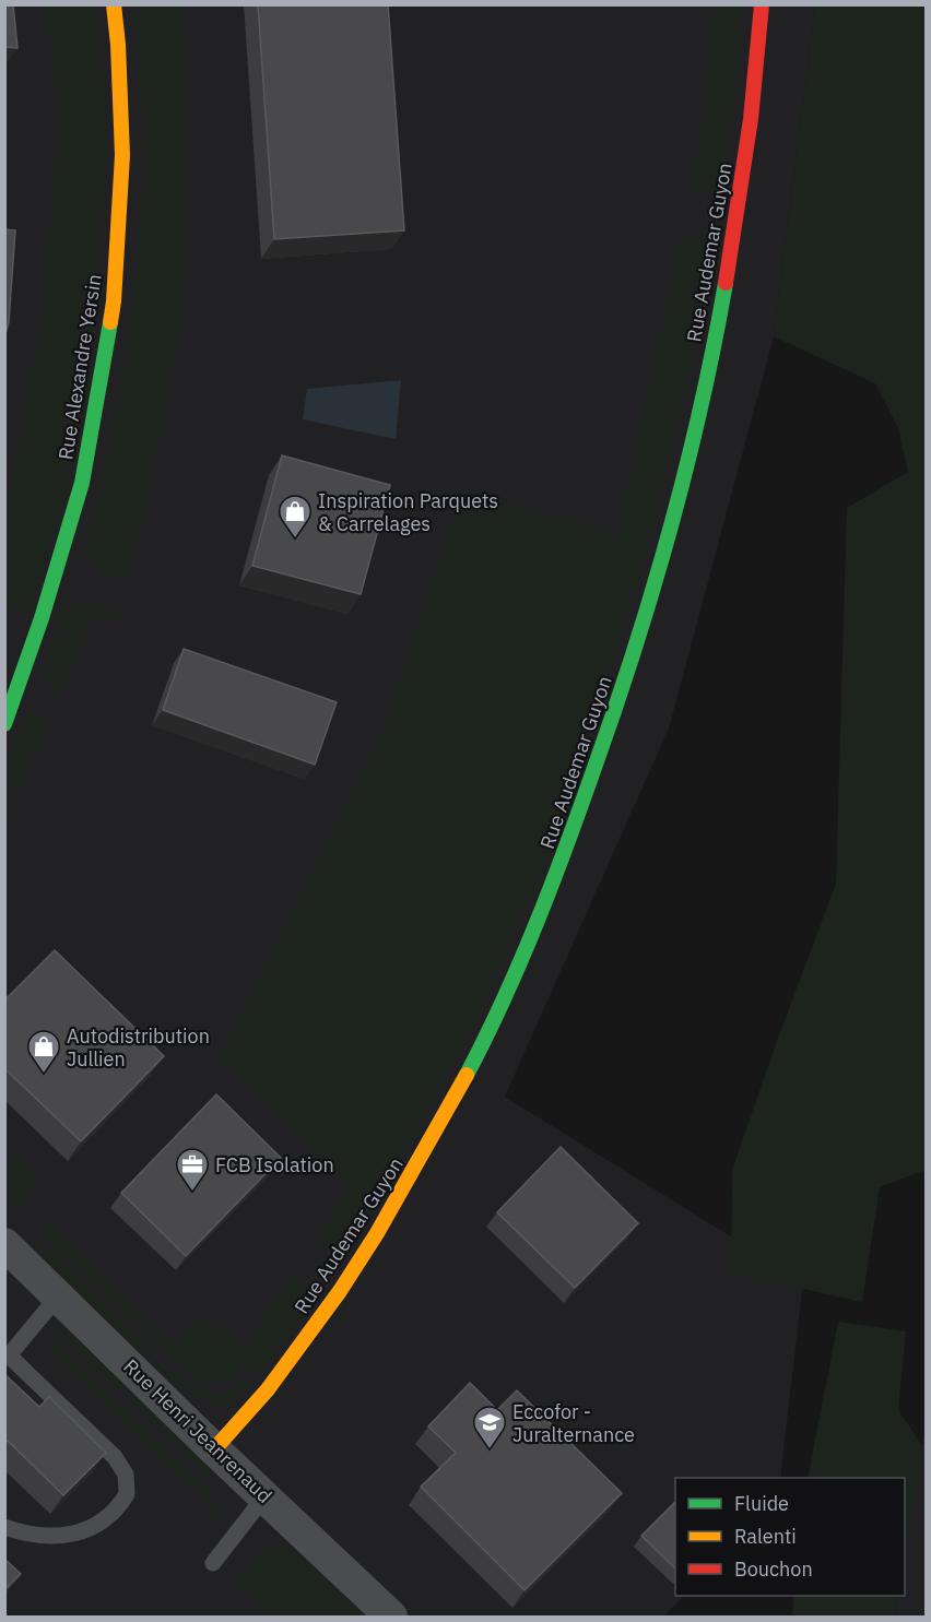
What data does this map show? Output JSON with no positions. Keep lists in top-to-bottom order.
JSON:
{
  "streets": {
    "street": ["Rue Audemar Guyon", "Rue Alexandre Yersin", "Rue Henri Jeanrenaud"]
  },
  "crossings": [
    ["Rue Audemar Guyon", "Rue Henri Jeanrenaud"]
  ],
  "places": {
    "shop": ["Inspiration Parquets & Carrelages", "Autodistribution Jullien"],
    "office": ["FCB Isolation"],
    "school or university": ["Eccofor - Juralternance"]
  },
  "legend": ["Fluide", "Ralenti", "Bouchon"]
}
